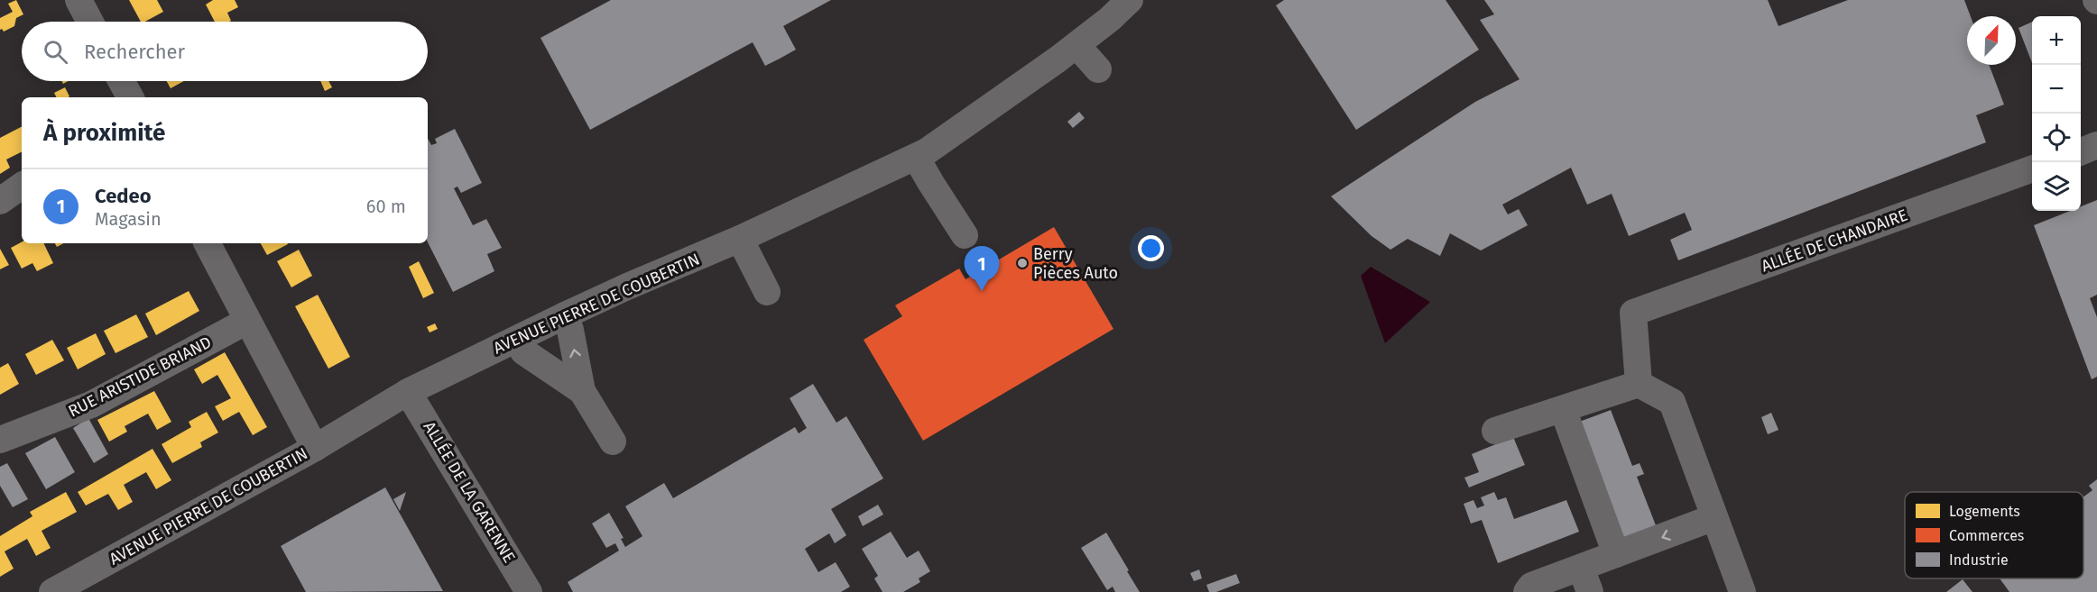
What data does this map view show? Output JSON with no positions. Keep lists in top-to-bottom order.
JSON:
{
  "streets": {
    "street": [
      "ALLÉE DE CHANDAIRE",
      "AVENUE PIERRE DE COUBERTIN",
      "RUE ARISTIDE BRIAND",
      "ALLÉE DE LA GARENNE"
    ]
  },
  "crossings": [
    ["AVENUE PIERRE DE COUBERTIN", "ALLÉE DE LA GARENNE"]
  ],
  "places": ["Berry Pièces Auto"],
  "legend": ["Logements", "Commerces", "Industrie"],
  "north": "top right",
  "page": {
    "map_buttons": ["+", "−"],
    "search": "Rechercher",
    "heading": "À proximité",
    "list": [
      {
        "mark": "1",
        "name": "Cedeo",
        "note": "Magasin",
        "value": "60 m"
      }
    ],
    "pins": "1"
  }
}
